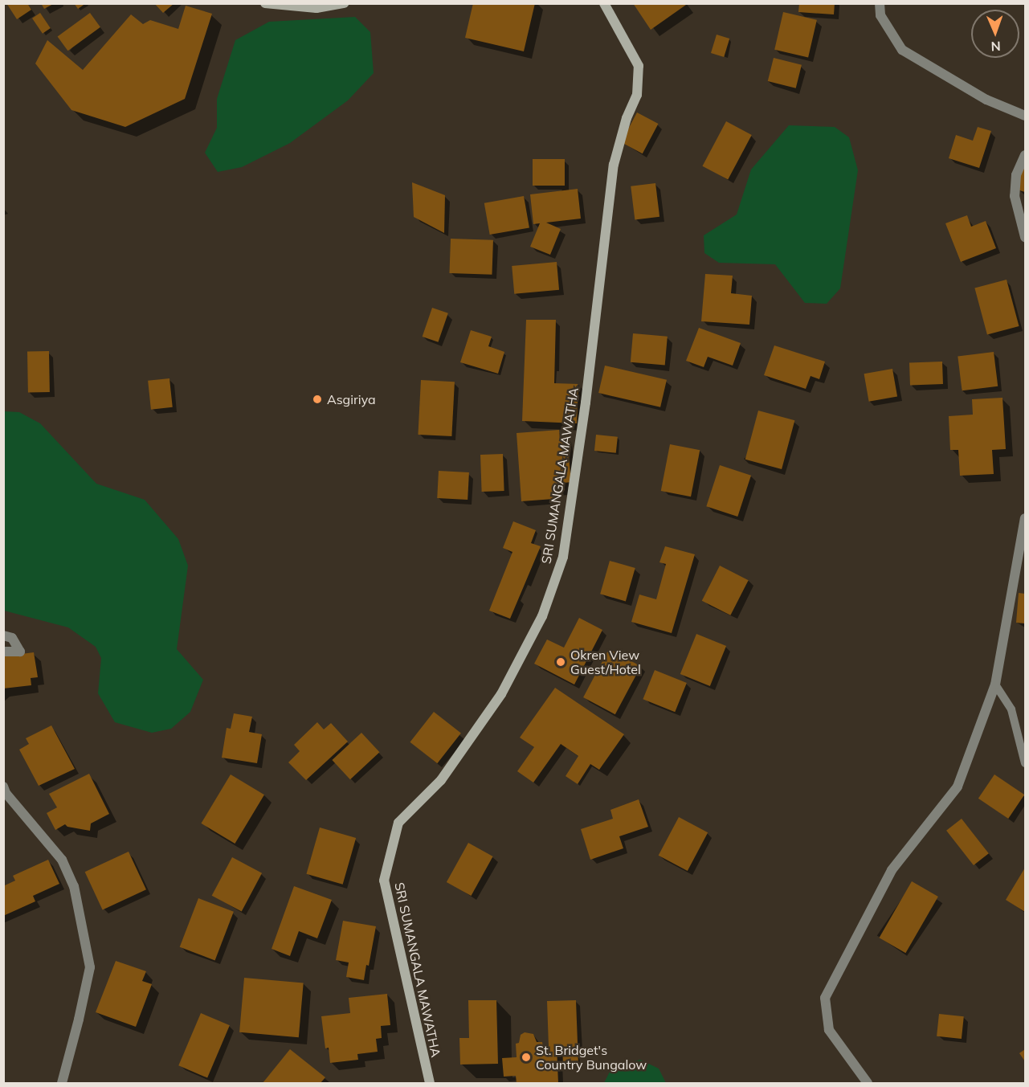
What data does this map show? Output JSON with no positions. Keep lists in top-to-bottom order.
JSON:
{
  "streets": {
    "street": ["SRI SUMANGALA MAWATHA"]
  },
  "places": ["Asgiriya", "Okren View Guest/Hotel", "St. Bridget's Country Bungalow"],
  "north": "bottom"
}
